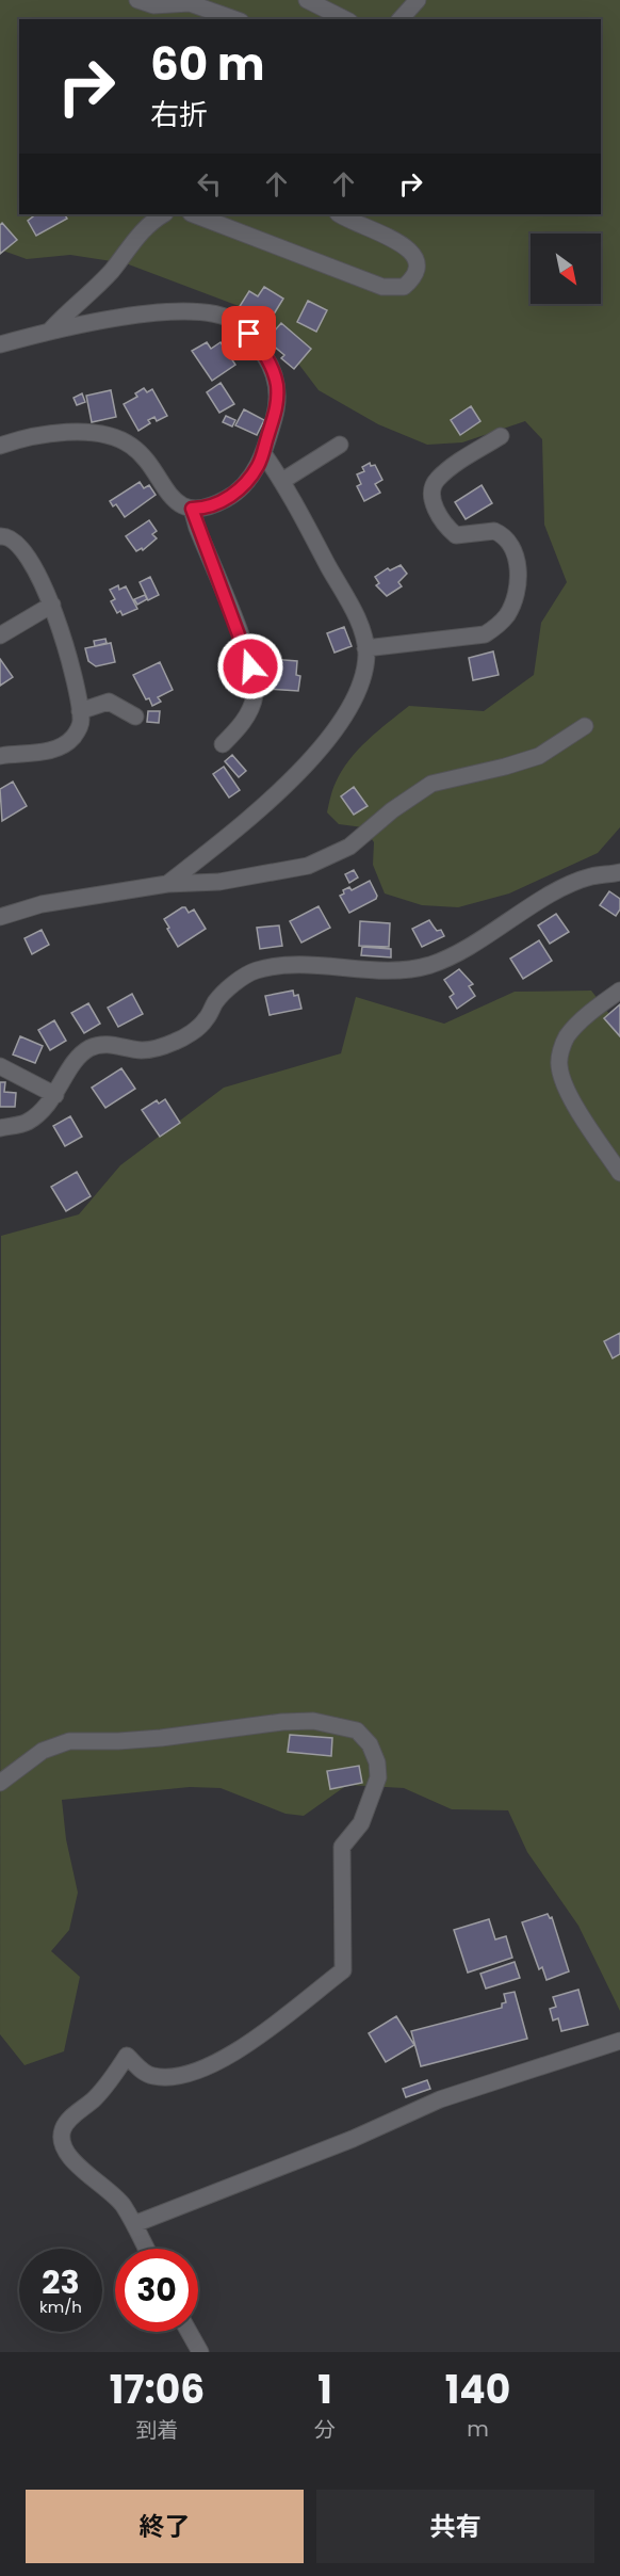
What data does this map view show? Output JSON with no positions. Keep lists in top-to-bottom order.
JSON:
{
  "north": "bottom right",
  "page": {
    "turn": ["60 m", "右折"],
    "speed": "23 km/h",
    "limit": "30",
    "eta": [
      "17:06",
      "到着",
      "1",
      "分",
      "140",
      "m"
    ],
    "buttons": ["終了", "共有"]
  }
}
